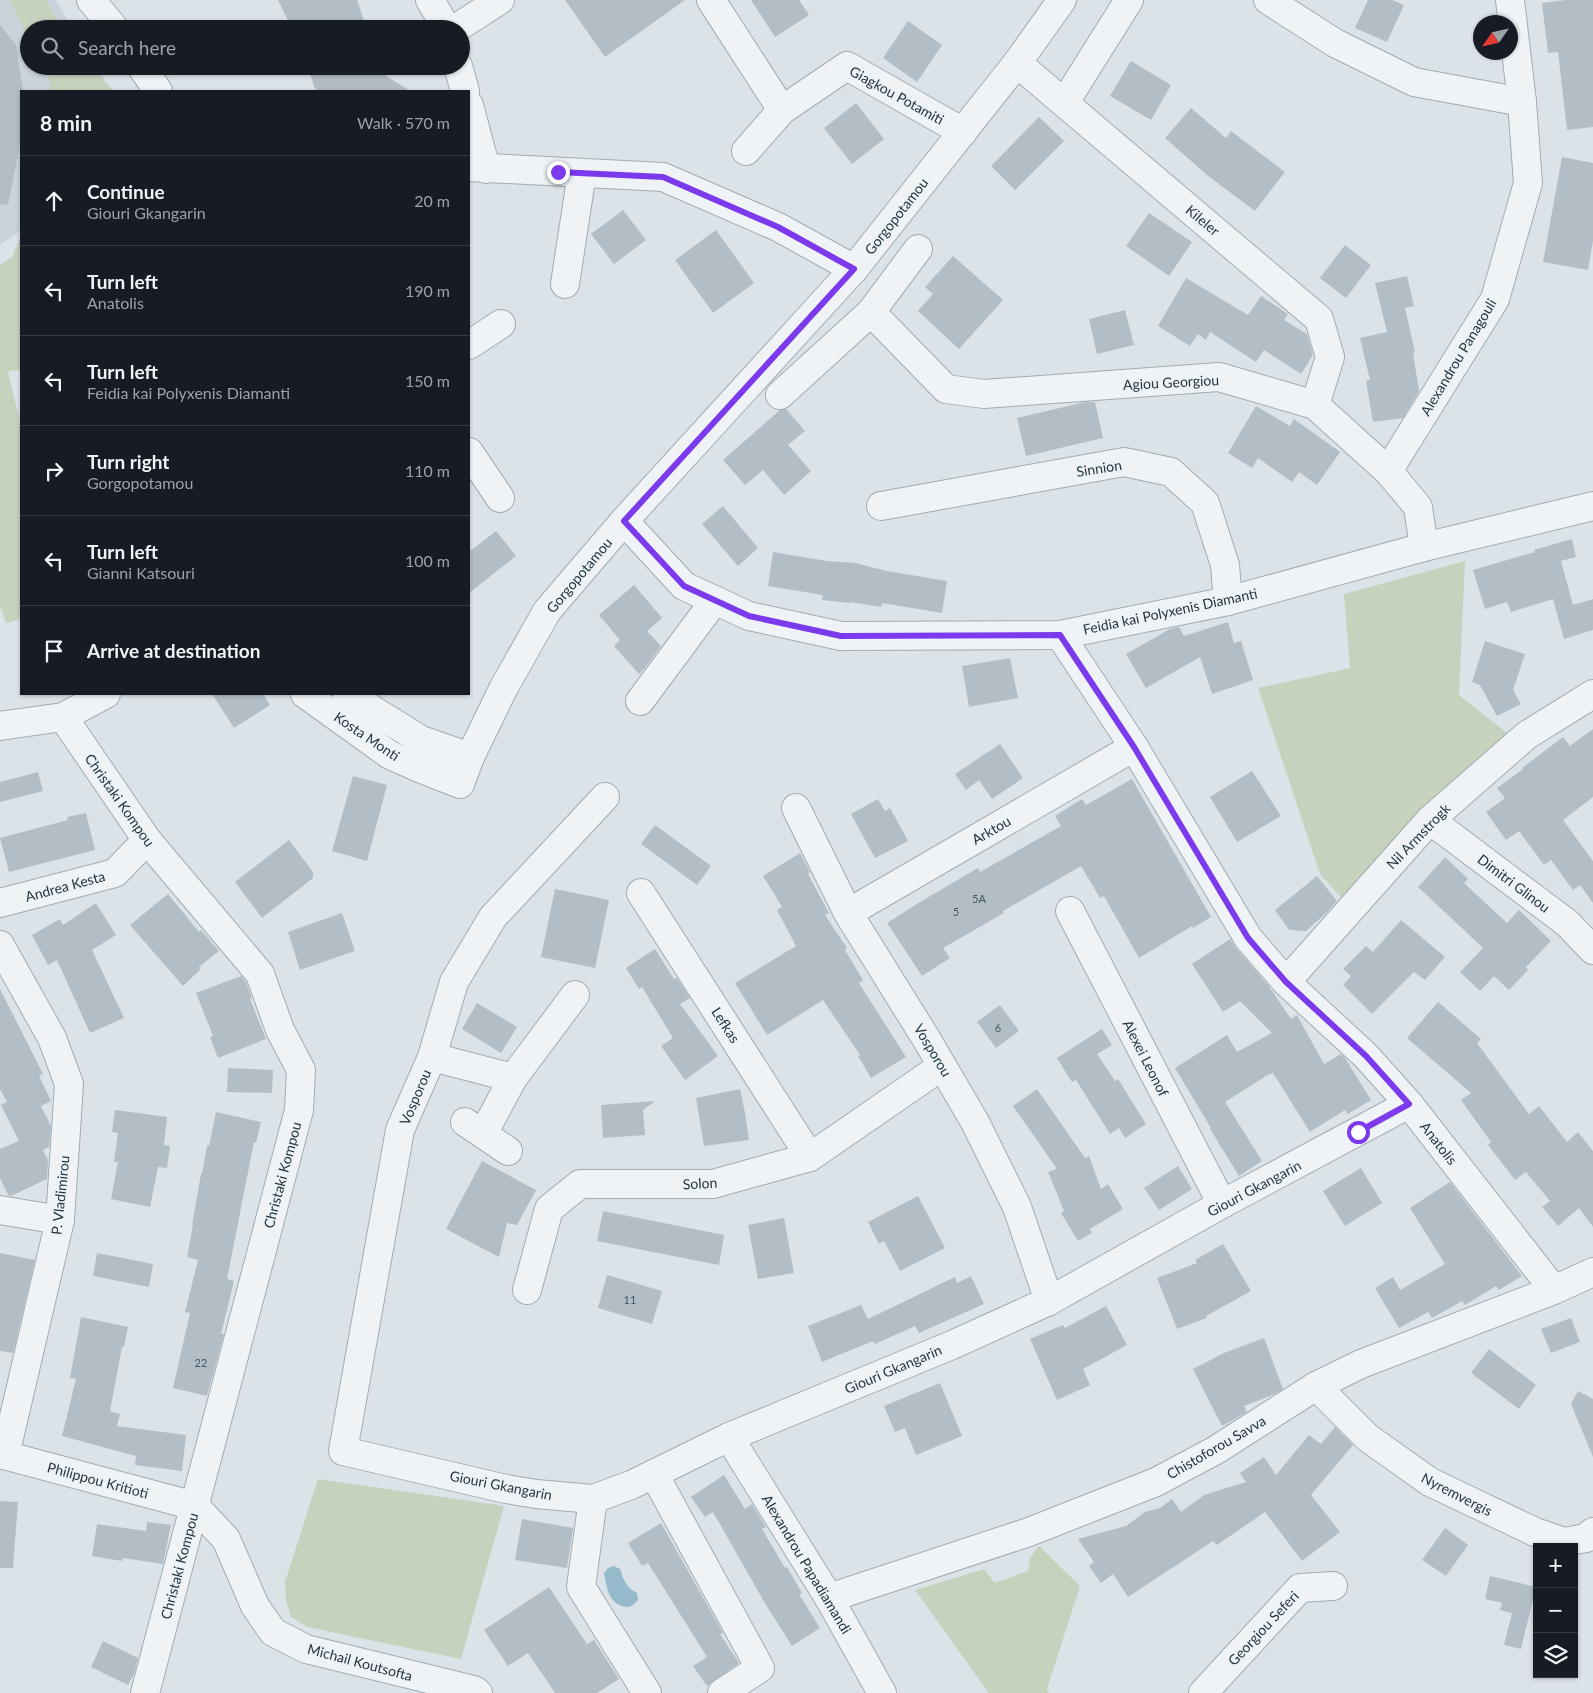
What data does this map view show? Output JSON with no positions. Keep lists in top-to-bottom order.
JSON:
{
  "streets": {
    "street": [
      "Giagkou Potamiti",
      "Gorgopotamou",
      "Kileler",
      "Alexandrou Panagouli",
      "Agiou Georgiou",
      "Sinnion",
      "Feidia kai Polyxenis Diamanti",
      "Kosta Monti",
      "Christaki Kompou",
      "Arktou",
      "Nil Armstrogk",
      "Dimitri Glinou",
      "Andrea Kesta",
      "Lefkas",
      "Vosporou",
      "Alexei Leonof",
      "Anatolis",
      "Solon",
      "Giouri Gkangarin",
      "P. Vladimirou",
      "Chistoforou Savva",
      "Philippou Kritioti",
      "Nyremvergis",
      "Alexandrou Papadiamandi",
      "Georgiou Seferi",
      "Michail Koutsofta"
    ]
  },
  "crossings": [
    ["Giagkou Potamiti", "Gorgopotamou"],
    ["Gorgopotamou", "Kileler"],
    ["Gorgopotamou", "Feidia kai Polyxenis Diamanti"],
    ["Gorgopotamou", "Kosta Monti"],
    ["Kileler", "Agiou Georgiou"],
    ["Alexandrou Panagouli", "Agiou Georgiou"],
    ["Agiou Georgiou", "Feidia kai Polyxenis Diamanti"],
    ["Sinnion", "Feidia kai Polyxenis Diamanti"],
    ["Feidia kai Polyxenis Diamanti", "Anatolis"],
    ["Christaki Kompou", "Andrea Kesta"],
    ["Christaki Kompou", "Philippou Kritioti"],
    ["Christaki Kompou", "Michail Koutsofta"],
    ["Arktou", "Vosporou"],
    ["Arktou", "Anatolis"],
    ["Nil Armstrogk", "Dimitri Glinou"],
    ["Nil Armstrogk", "Anatolis"],
    ["Lefkas", "Solon"],
    ["Vosporou", "Solon"],
    ["Vosporou", "Giouri Gkangarin"],
    ["Alexei Leonof", "Giouri Gkangarin"],
    ["Anatolis", "Giouri Gkangarin"],
    ["Anatolis", "Chistoforou Savva"],
    ["Giouri Gkangarin", "Alexandrou Papadiamandi"],
    ["P. Vladimirou", "Philippou Kritioti"],
    ["Chistoforou Savva", "Nyremvergis"],
    ["Chistoforou Savva", "Alexandrou Papadiamandi"],
    ["Philippou Kritioti", "Michail Koutsofta"]
  ],
  "house_numbers": [
    "5A",
    "5",
    "6",
    "11",
    "22"
  ],
  "north": "bottom left",
  "page": {
    "search": "Search here",
    "heading": ["8 min", "Walk · 570 m"],
    "list": [
      ["Continue", "Giouri Gkangarin", "20 m"],
      ["Turn left", "Anatolis", "190 m"],
      ["Turn left", "Feidia kai Polyxenis Diamanti", "150 m"],
      ["Turn right", "Gorgopotamou", "110 m"],
      ["Turn left", "Gianni Katsouri", "100 m"],
      "Arrive at destination"
    ],
    "map_buttons": ["+", "−"]
  }
}
